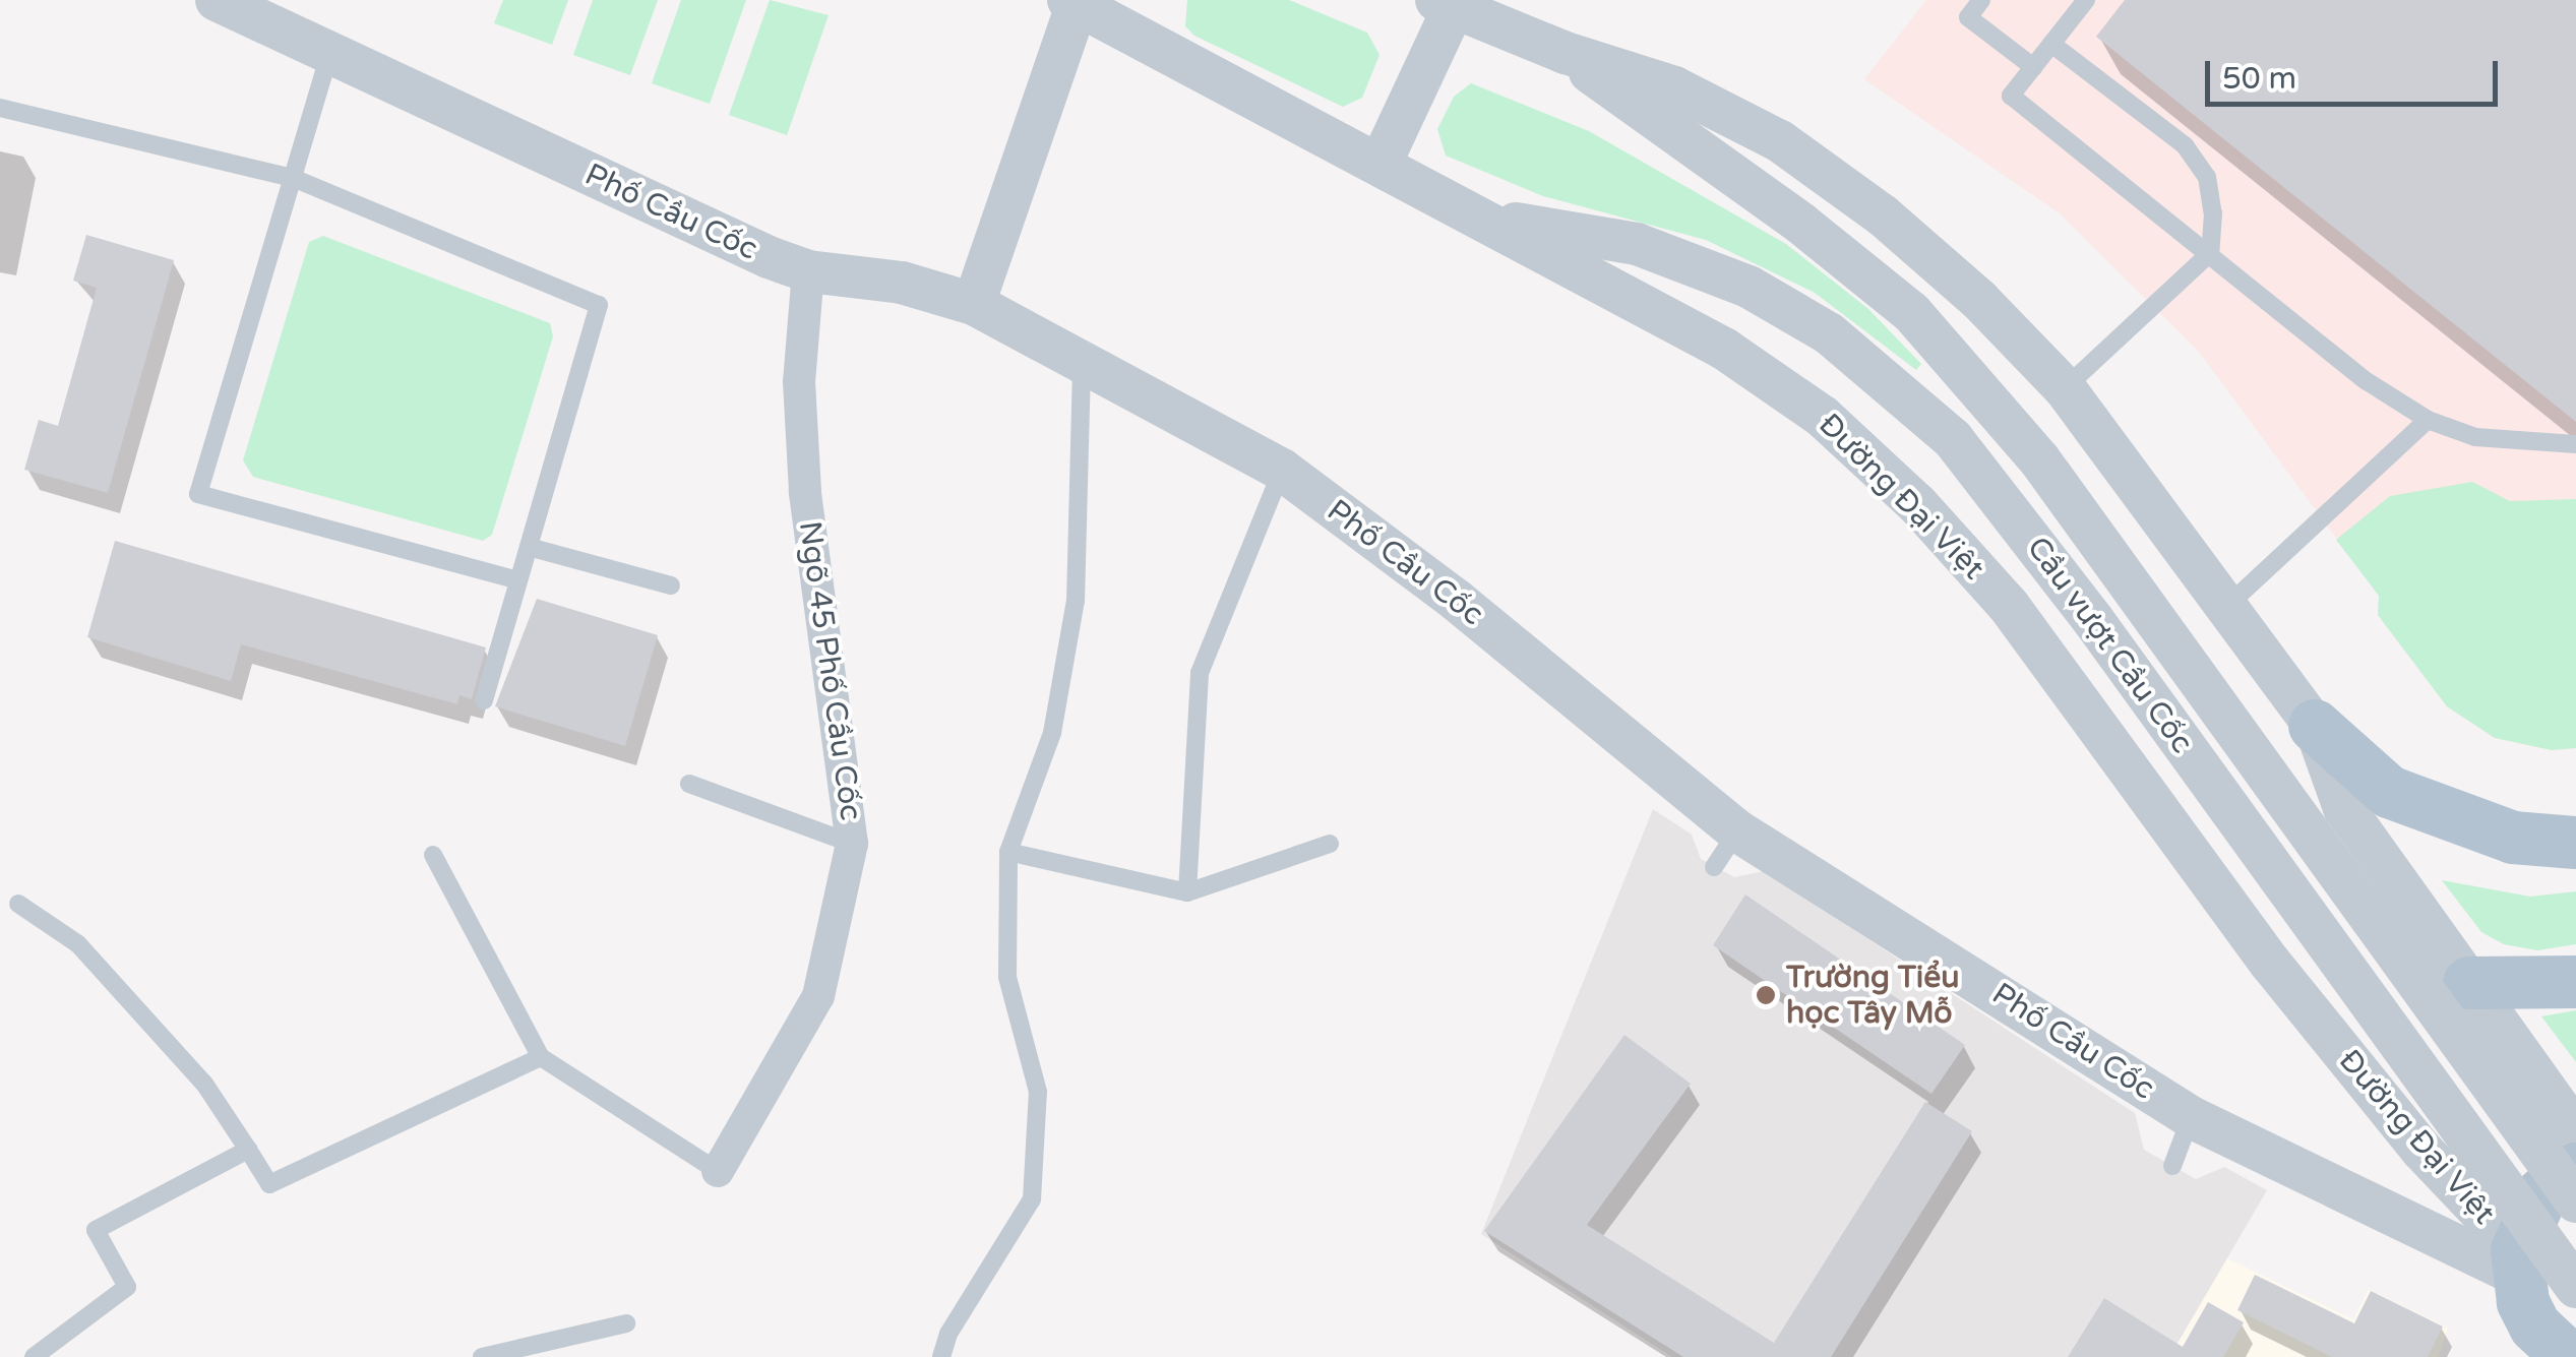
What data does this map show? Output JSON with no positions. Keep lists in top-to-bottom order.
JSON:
{
  "streets": {
    "street": [
      "Phố Cầu Cốc",
      "Đường Đại Việt",
      "Cầu vượt Cầu Cốc",
      "Ngõ 45 Phố Cầu Cốc"
    ]
  },
  "crossings": [
    ["Phố Cầu Cốc", "Đường Đại Việt"],
    ["Phố Cầu Cốc", "Ngõ 45 Phố Cầu Cốc"],
    ["Đường Đại Việt", "Cầu vượt Cầu Cốc"]
  ],
  "places": ["Trường Tiểu học Tây Mỗ"],
  "scale_bar": "50 m"
}
